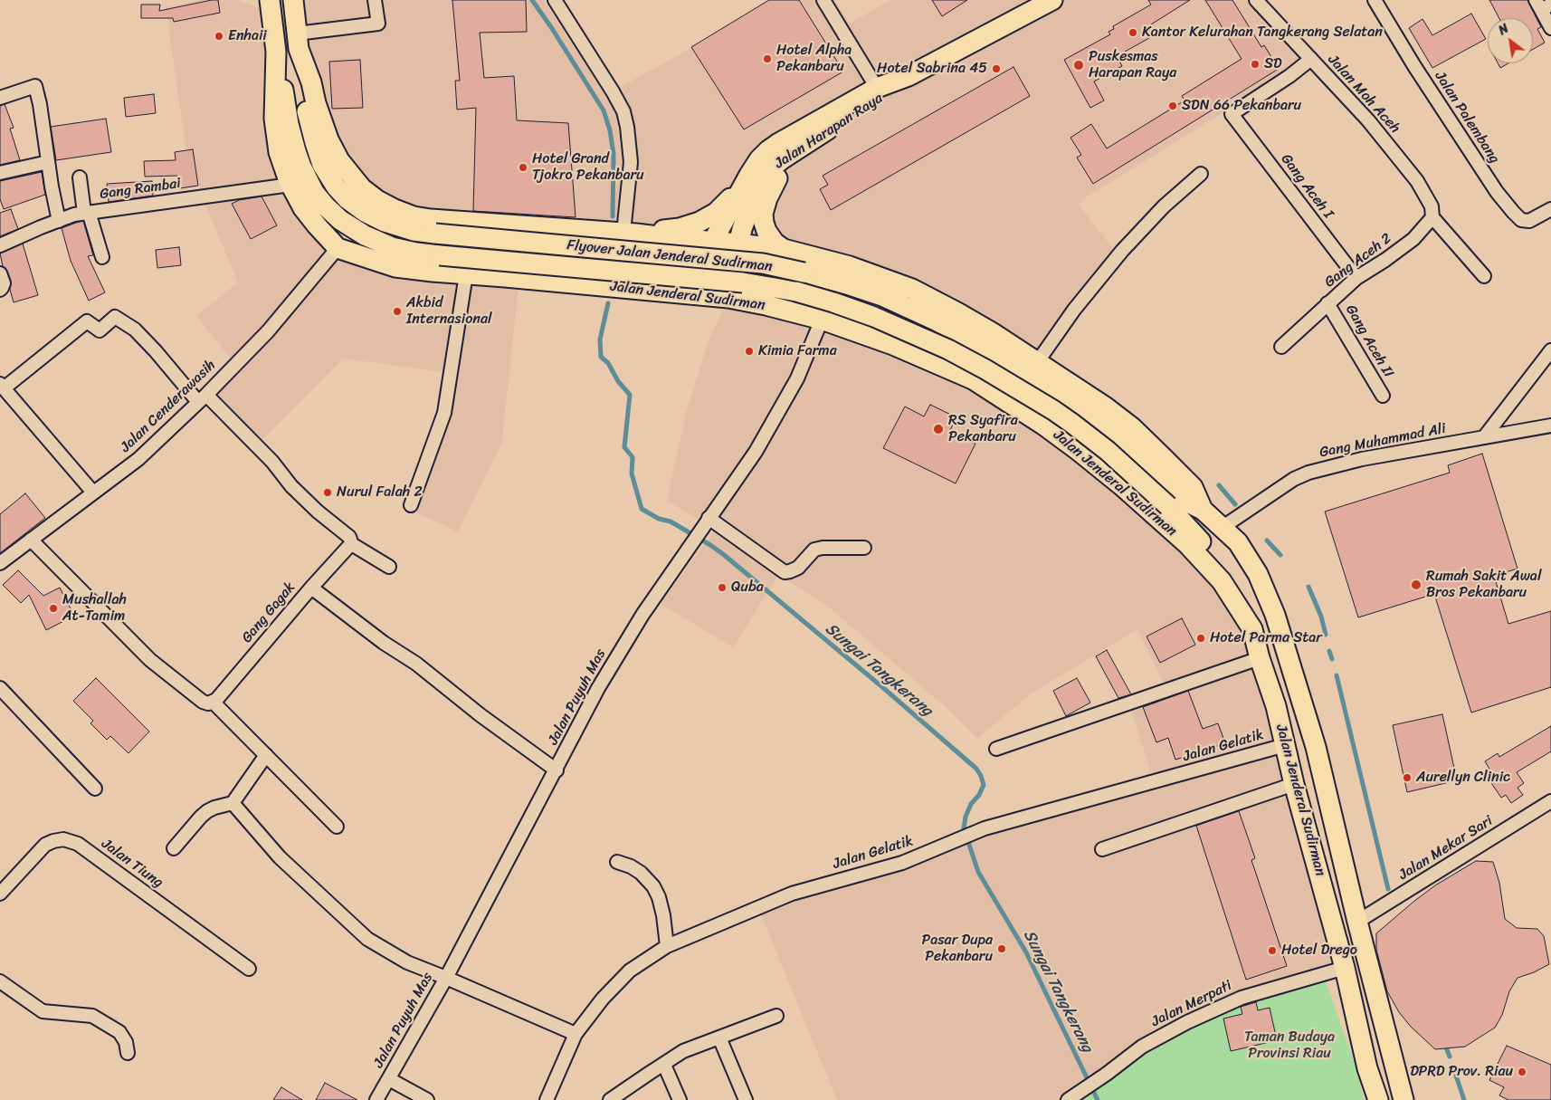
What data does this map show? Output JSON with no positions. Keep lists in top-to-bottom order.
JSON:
{
  "streets": {
    "main road": ["Jalan Harapan Raya", "Flyover Jalan Jenderal Sudirman", "Jalan Jenderal Sudirman"],
    "street": [
      "Jalan Moh Aceh",
      "Jalan Palembang",
      "Gang Aceh I",
      "Gang Rambai",
      "Gang Aceh 2",
      "Gang Aceh II",
      "Jalan Cenderawasih",
      "Gang Muhammad Ali",
      "Gang Gagak",
      "Jalan Puyuh Mas",
      "Jalan Gelatik",
      "Jalan Mekar Sari",
      "Jalan Tiung",
      "Jalan Merpati"
    ]
  },
  "crossings": [
    ["Jalan Moh Aceh", "Gang Aceh I"],
    ["Jalan Moh Aceh", "Gang Aceh 2"],
    ["Jalan Harapan Raya", "Jalan Jenderal Sudirman"],
    ["Gang Aceh I", "Gang Aceh 2"],
    ["Gang Rambai", "Jalan Jenderal Sudirman"],
    ["Flyover Jalan Jenderal Sudirman", "Jalan Jenderal Sudirman"],
    ["Gang Aceh 2", "Gang Aceh II"],
    ["Jalan Jenderal Sudirman", "Jalan Cenderawasih"],
    ["Jalan Jenderal Sudirman", "Gang Muhammad Ali"],
    ["Jalan Jenderal Sudirman", "Jalan Puyuh Mas"],
    ["Jalan Jenderal Sudirman", "Jalan Gelatik"],
    ["Jalan Jenderal Sudirman", "Jalan Mekar Sari"],
    ["Jalan Jenderal Sudirman", "Jalan Merpati"],
    ["Gang Gagak", "Jalan Puyuh Mas"]
  ],
  "water": ["Sungai Tangkerang"],
  "parks": ["Taman Budaya Provinsi Riau"],
  "places": [
    "Kantor Kelurahan Tangkerang Selatan",
    "Enhaii",
    "Hotel Alpha Pekanbaru",
    "SD",
    "Puskesmas Harapan Raya",
    "Hotel Sabrina 45",
    "SDN 66 Pekanbaru",
    "Hotel Grand Tjokro Pekanbaru",
    "Akbid Internasional",
    "Kimia Farma",
    "RS Syafira Pekanbaru",
    "Nurul Falah 2",
    "Rumah Sakit Awal Bros Pekanbaru",
    "Quba",
    "Mushallah At-Tamim",
    "Hotel Parma Star",
    "Aurellyn Clinic",
    "Pasar Dupa Pekanbaru",
    "Hotel Drego",
    "DPRD Prov. Riau"
  ],
  "north": "top left"
}
